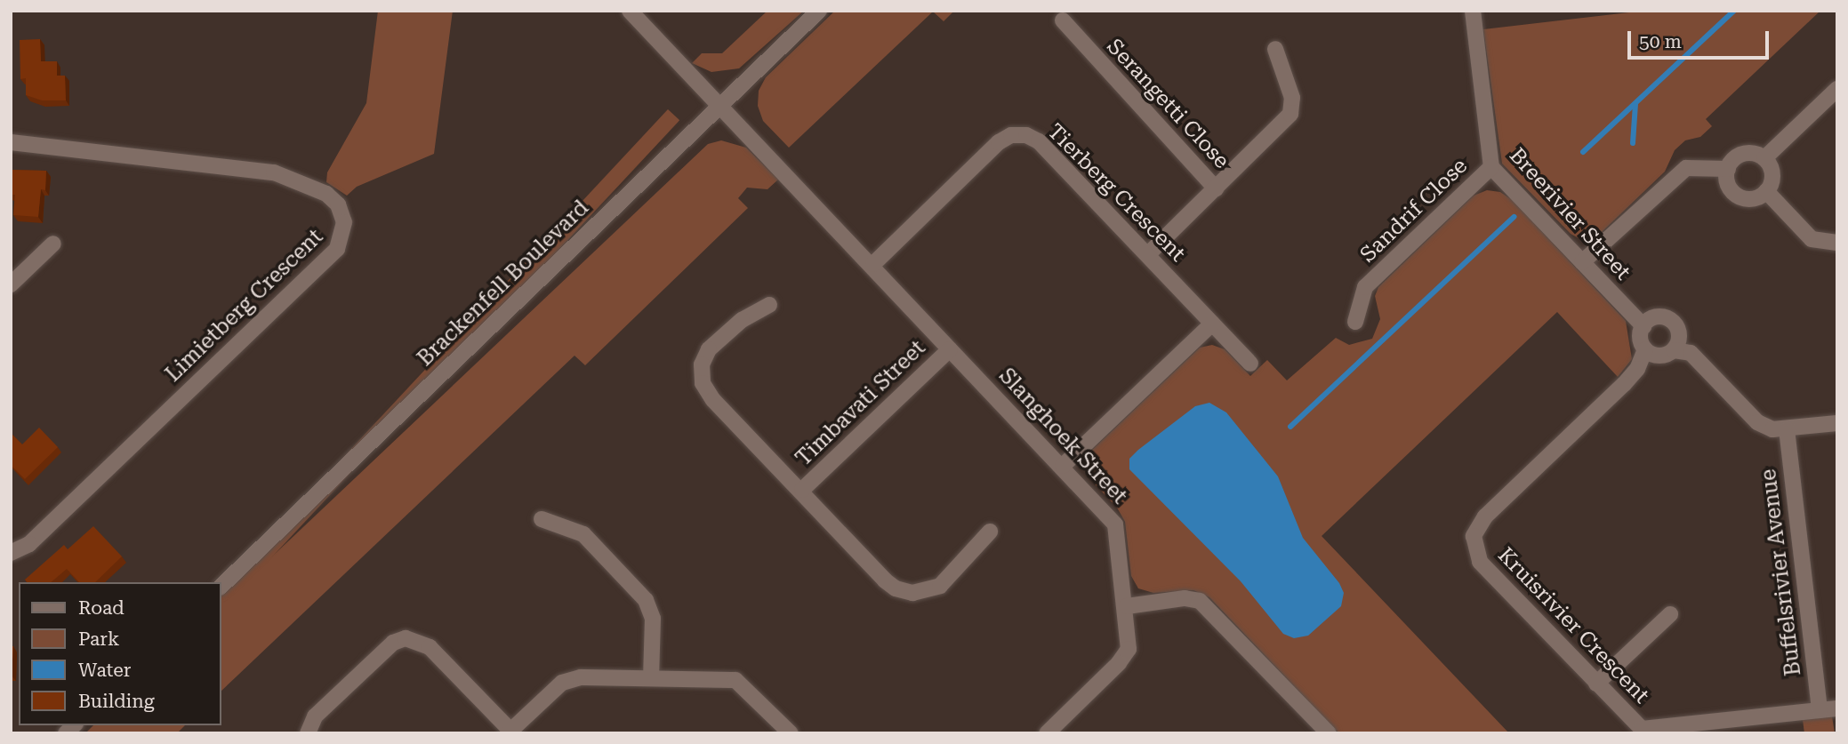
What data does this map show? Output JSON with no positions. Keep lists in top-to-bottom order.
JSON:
{
  "streets": {
    "street": [
      "Serangetti Close",
      "Tierberg Crescent",
      "Sandrif Close",
      "Breerivier Street",
      "Brackenfell Boulevard",
      "Limietberg Crescent",
      "Timbavati Street",
      "Slanghoek Street",
      "Buffelsrivier Avenue",
      "Kruisrivier Crescent"
    ]
  },
  "crossings": [
    ["Serangetti Close", "Tierberg Crescent"],
    ["Tierberg Crescent", "Slanghoek Street"],
    ["Sandrif Close", "Breerivier Street"],
    ["Breerivier Street", "Kruisrivier Crescent"],
    ["Brackenfell Boulevard", "Slanghoek Street"],
    ["Timbavati Street", "Slanghoek Street"],
    ["Buffelsrivier Avenue", "Kruisrivier Crescent"]
  ],
  "legend": [
    "Road",
    "Park",
    "Water",
    "Building"
  ],
  "scale_bar": "50 m"
}
